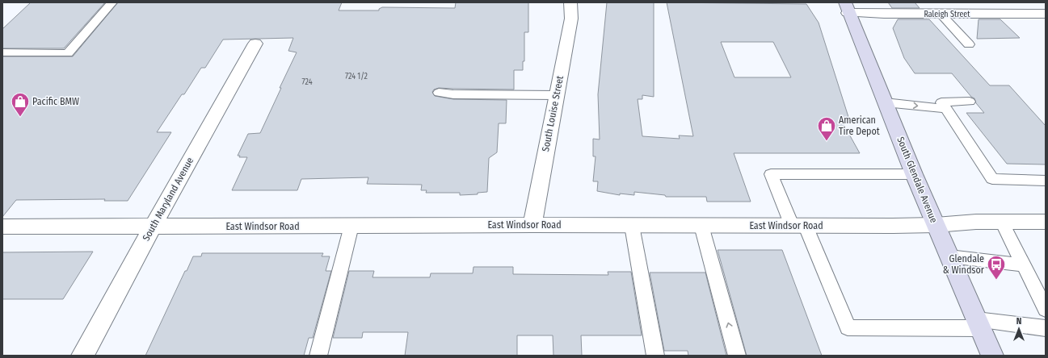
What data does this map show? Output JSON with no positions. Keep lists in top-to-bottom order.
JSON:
{
  "streets": {
    "main road": ["South Glendale Avenue"],
    "street": [
      "Raleigh Street",
      "South Louise Street",
      "South Maryland Avenue",
      "East Windsor Road"
    ]
  },
  "crossings": [
    ["Raleigh Street", "South Glendale Avenue"],
    ["South Louise Street", "East Windsor Road"],
    ["South Glendale Avenue", "East Windsor Road"],
    ["South Maryland Avenue", "East Windsor Road"]
  ],
  "places": {
    "shop": ["Pacific BMW", "American Tire Depot"],
    "bus stop": ["Glendale & Windsor"]
  },
  "house_numbers": ["724 1/2", "724"],
  "north": "top"
}
